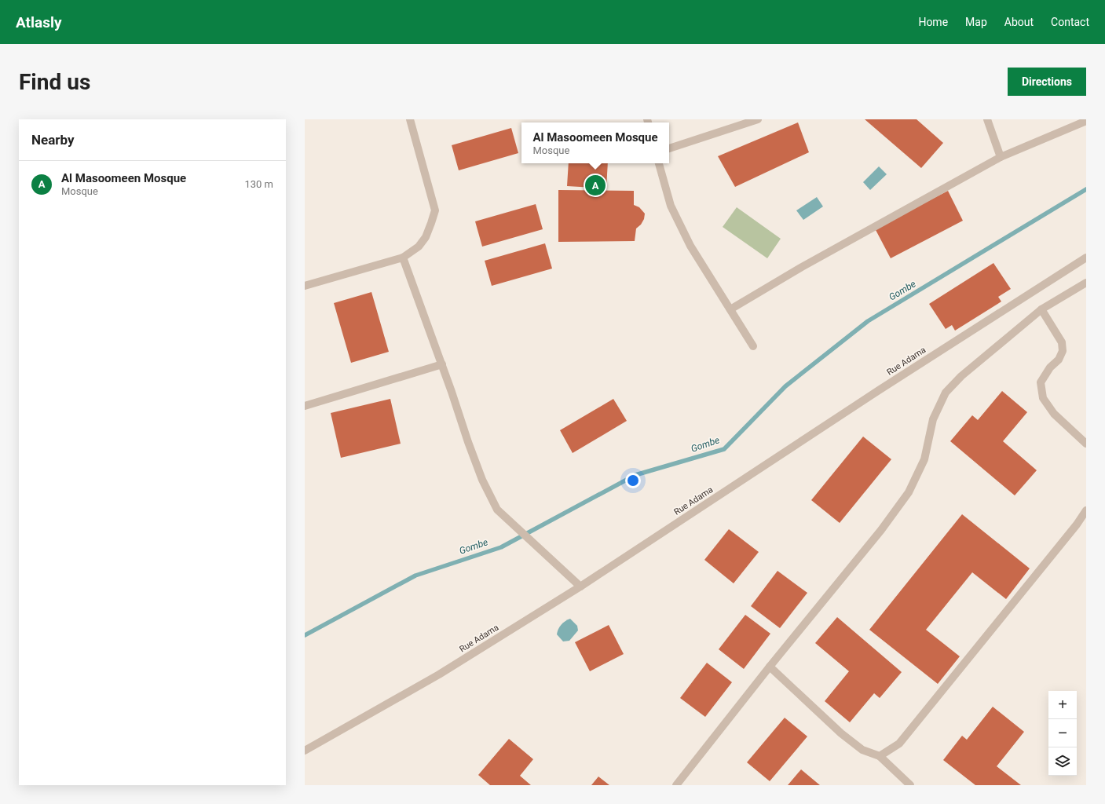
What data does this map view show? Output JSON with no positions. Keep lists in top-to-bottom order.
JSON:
{
  "streets": {
    "street": ["Rue Adama"]
  },
  "water": ["Gombe"],
  "page": {
    "header": "Atlasly",
    "nav": [
      "Home",
      "Map",
      "About",
      "Contact"
    ],
    "buttons": "Directions",
    "title": "Find us",
    "heading": "Nearby",
    "popup": ["Al Masoomeen Mosque", "Mosque"],
    "list": [
      {
        "mark": "A",
        "name": "Al Masoomeen Mosque",
        "note": "Mosque",
        "value": "130 m"
      }
    ],
    "pins": "A",
    "map_buttons": ["+", "−"]
  }
}
